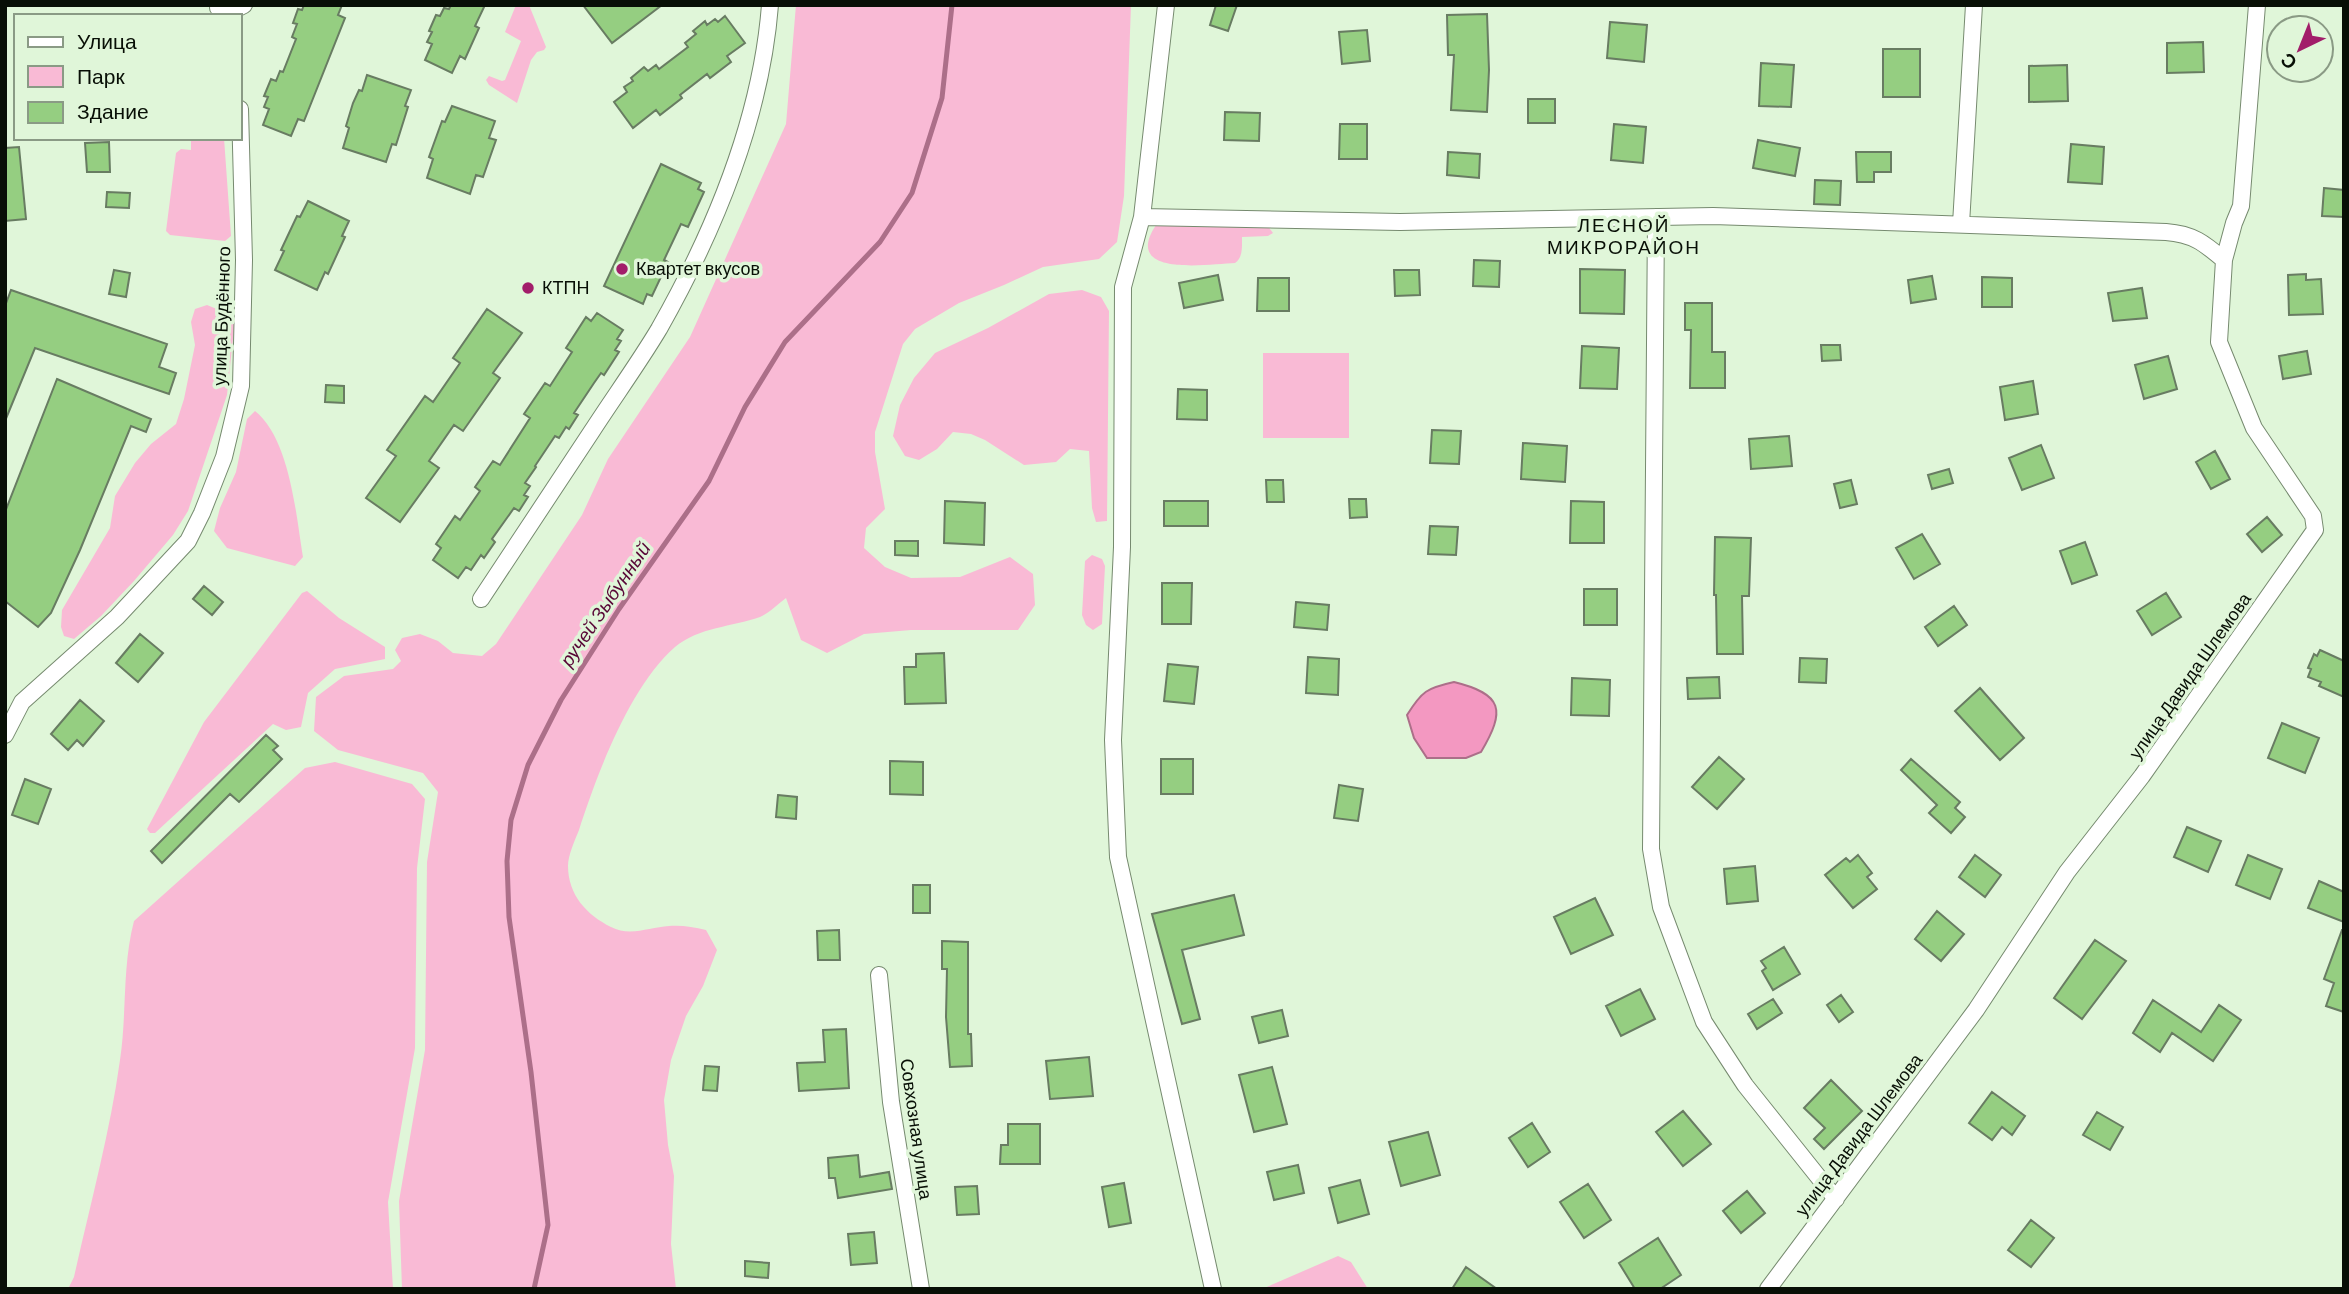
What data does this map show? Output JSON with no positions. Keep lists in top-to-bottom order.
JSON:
{
  "streets": {
    "street": ["улица Будённого", "улица Давида Шлемова", "Совхозная улица"]
  },
  "districts": ["ЛЕСНОЙ МИКРОРАЙОН"],
  "water": ["ручей Зыбунный"],
  "places": ["Квартет вкусов", "КТПН"],
  "legend": ["Улица", "Парк", "Здание"],
  "north": "bottom left"
}
